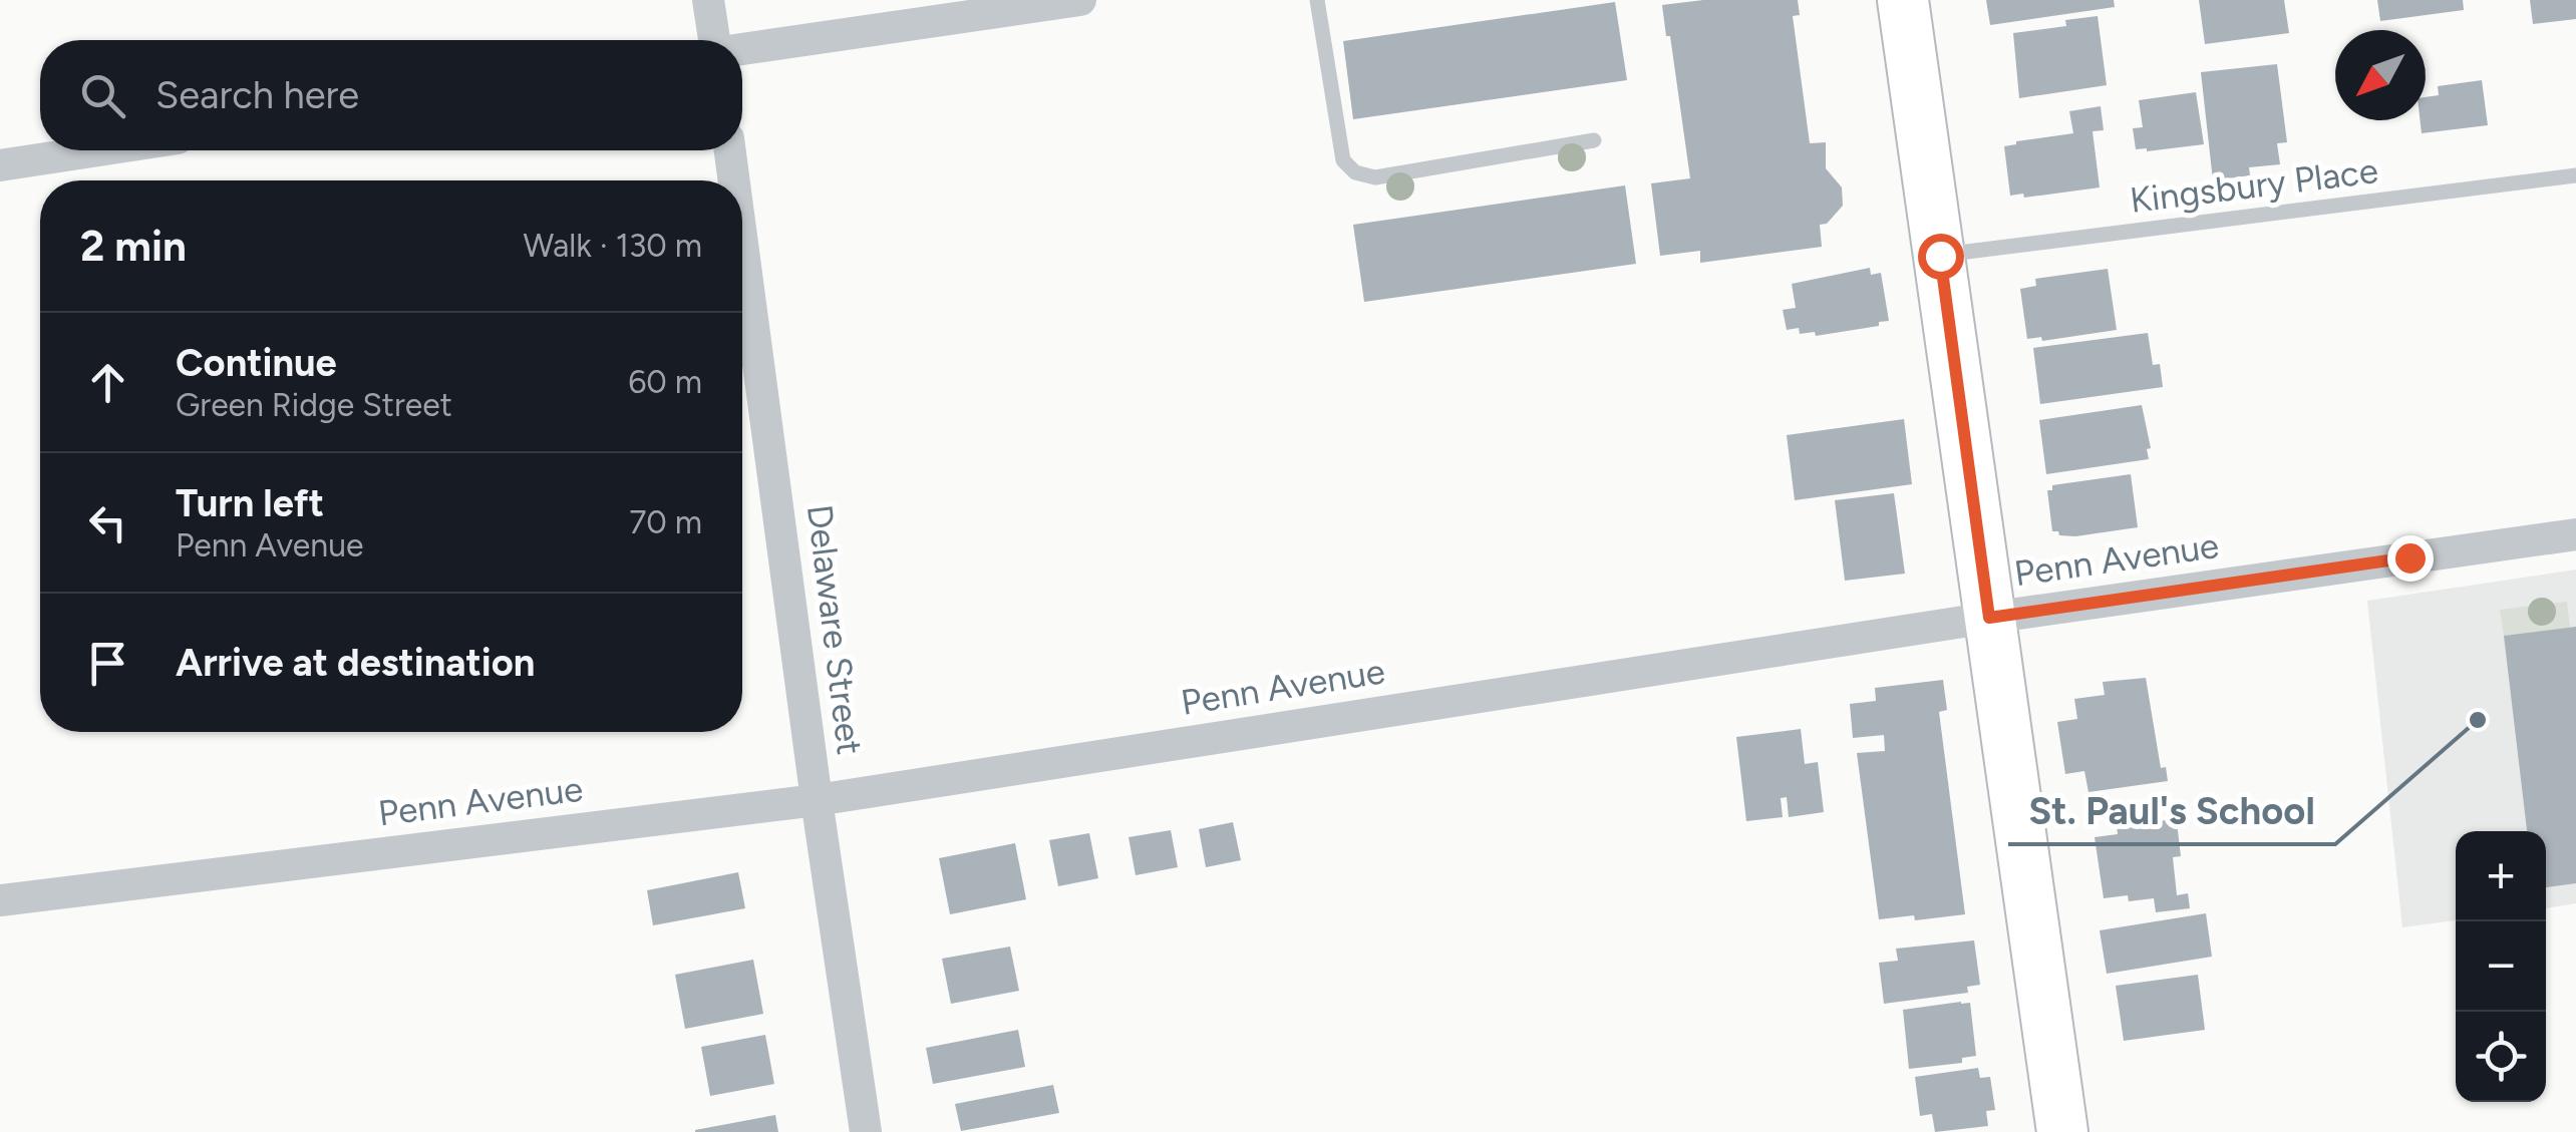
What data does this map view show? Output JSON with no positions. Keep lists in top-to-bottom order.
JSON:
{
  "streets": {
    "street": ["Penn Avenue", "Delaware Street"],
    "lane": ["Kingsbury Place"]
  },
  "crossings": [
    ["Penn Avenue", "Delaware Street"]
  ],
  "places": ["St. Paul's School"],
  "north": "bottom left",
  "page": {
    "search": "Search here",
    "heading": ["2 min", "Walk · 130 m"],
    "list": [
      ["Continue", "Green Ridge Street", "60 m"],
      ["Turn left", "Penn Avenue", "70 m"],
      "Arrive at destination"
    ],
    "map_buttons": ["+", "−"]
  }
}
